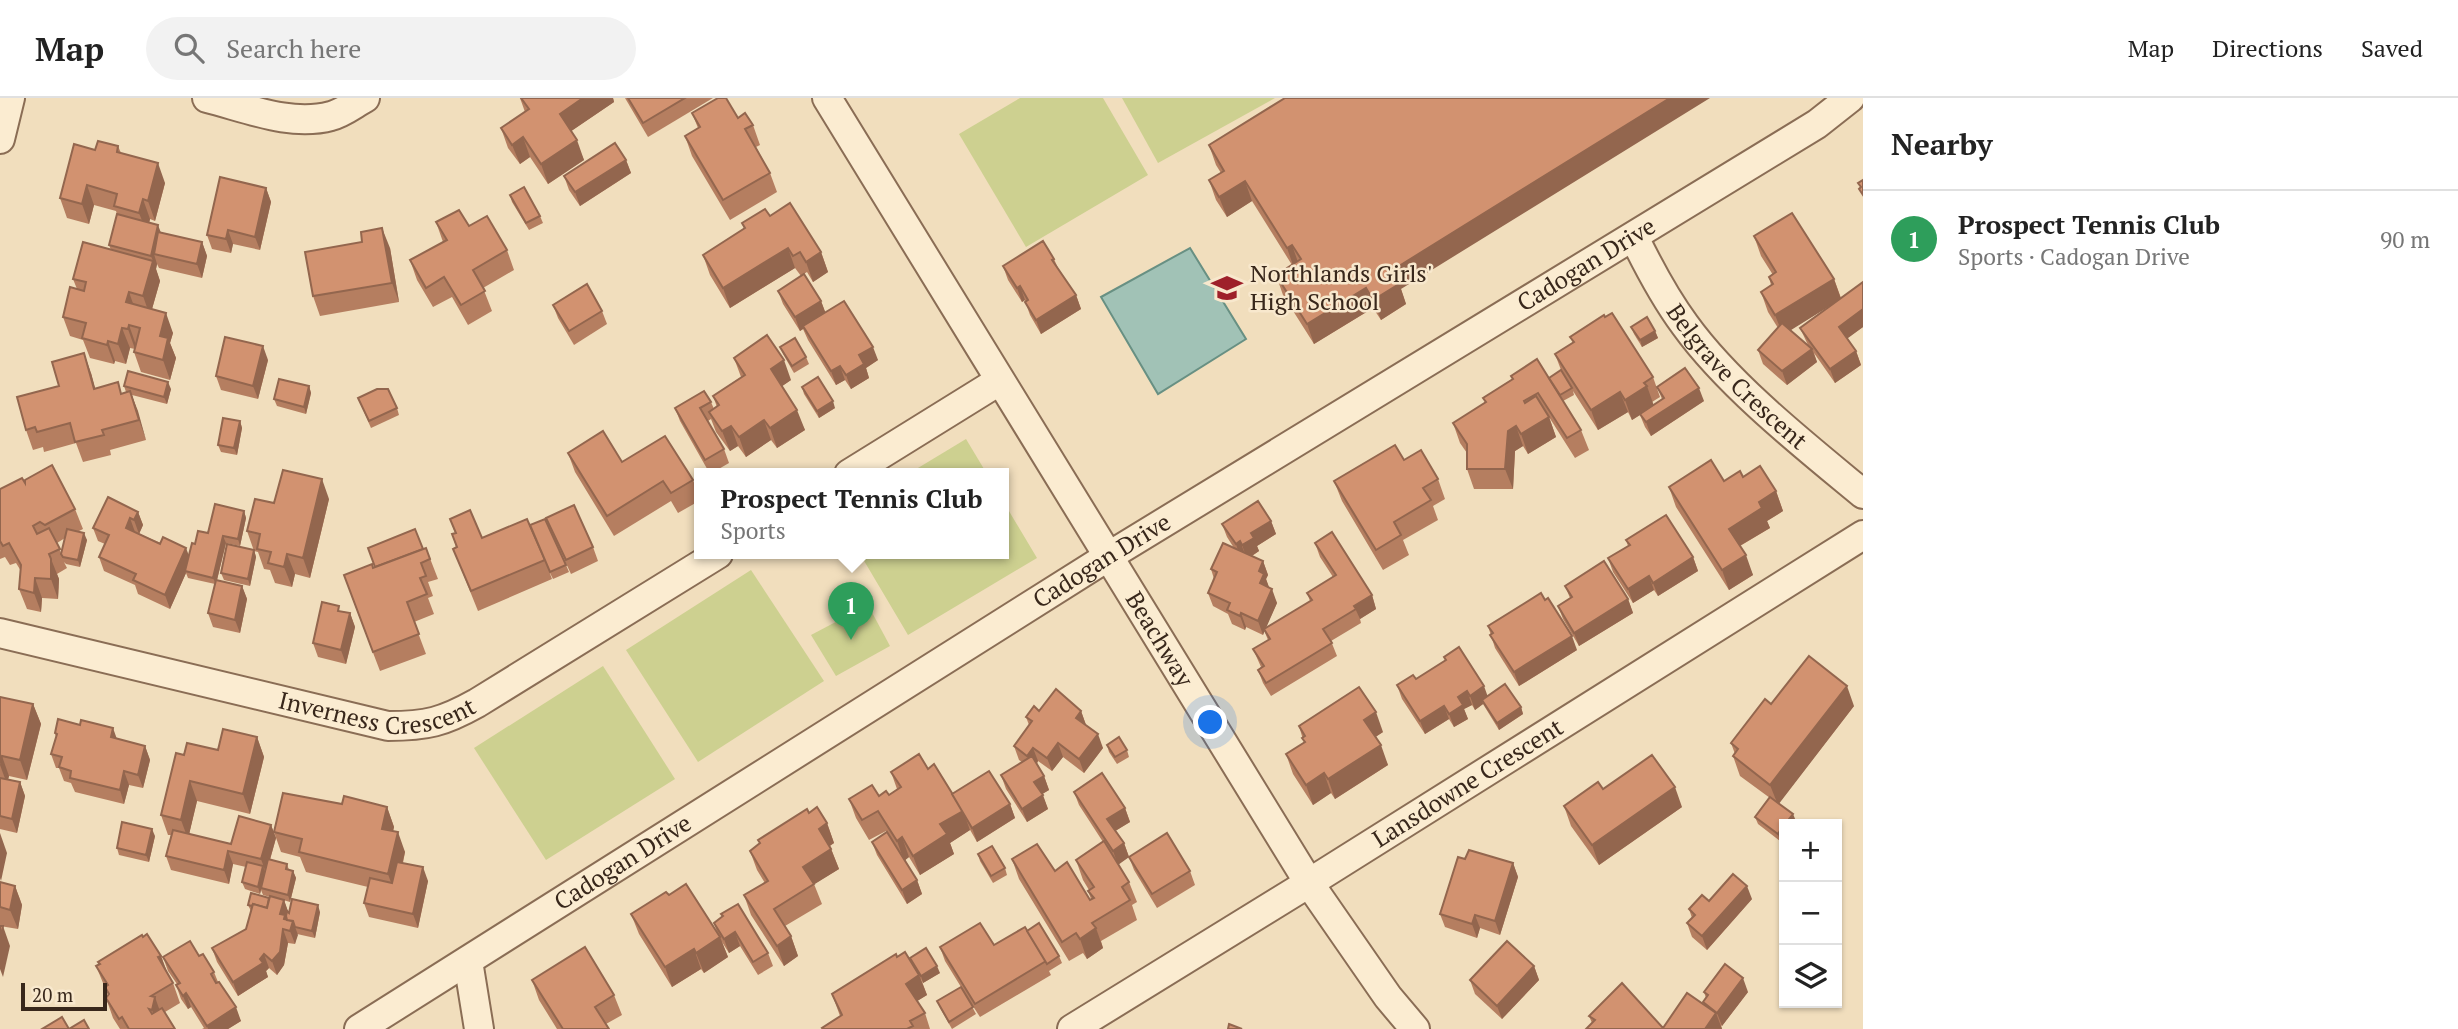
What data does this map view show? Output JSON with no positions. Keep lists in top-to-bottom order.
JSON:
{
  "streets": {
    "street": [
      "Cadogan Drive",
      "Belgrave Crescent",
      "Beachway",
      "Inverness Crescent",
      "Lansdowne Crescent"
    ]
  },
  "crossings": [
    ["Cadogan Drive", "Belgrave Crescent"],
    ["Cadogan Drive", "Beachway"],
    ["Beachway", "Lansdowne Crescent"]
  ],
  "places": {
    "school or university": ["Northlands Girls' High School"]
  },
  "scale_bar": "20 m",
  "page": {
    "header": "Map",
    "search": "Search here",
    "nav": ["Map", "Directions", "Saved"],
    "heading": "Nearby",
    "list": [
      {
        "mark": "1",
        "name": "Prospect Tennis Club",
        "note": "Sports · Cadogan Drive",
        "value": "90 m"
      }
    ],
    "popup": ["Prospect Tennis Club", "Sports"],
    "pins": "1",
    "map_buttons": ["+", "−"],
    "scale": "20 m"
  }
}
